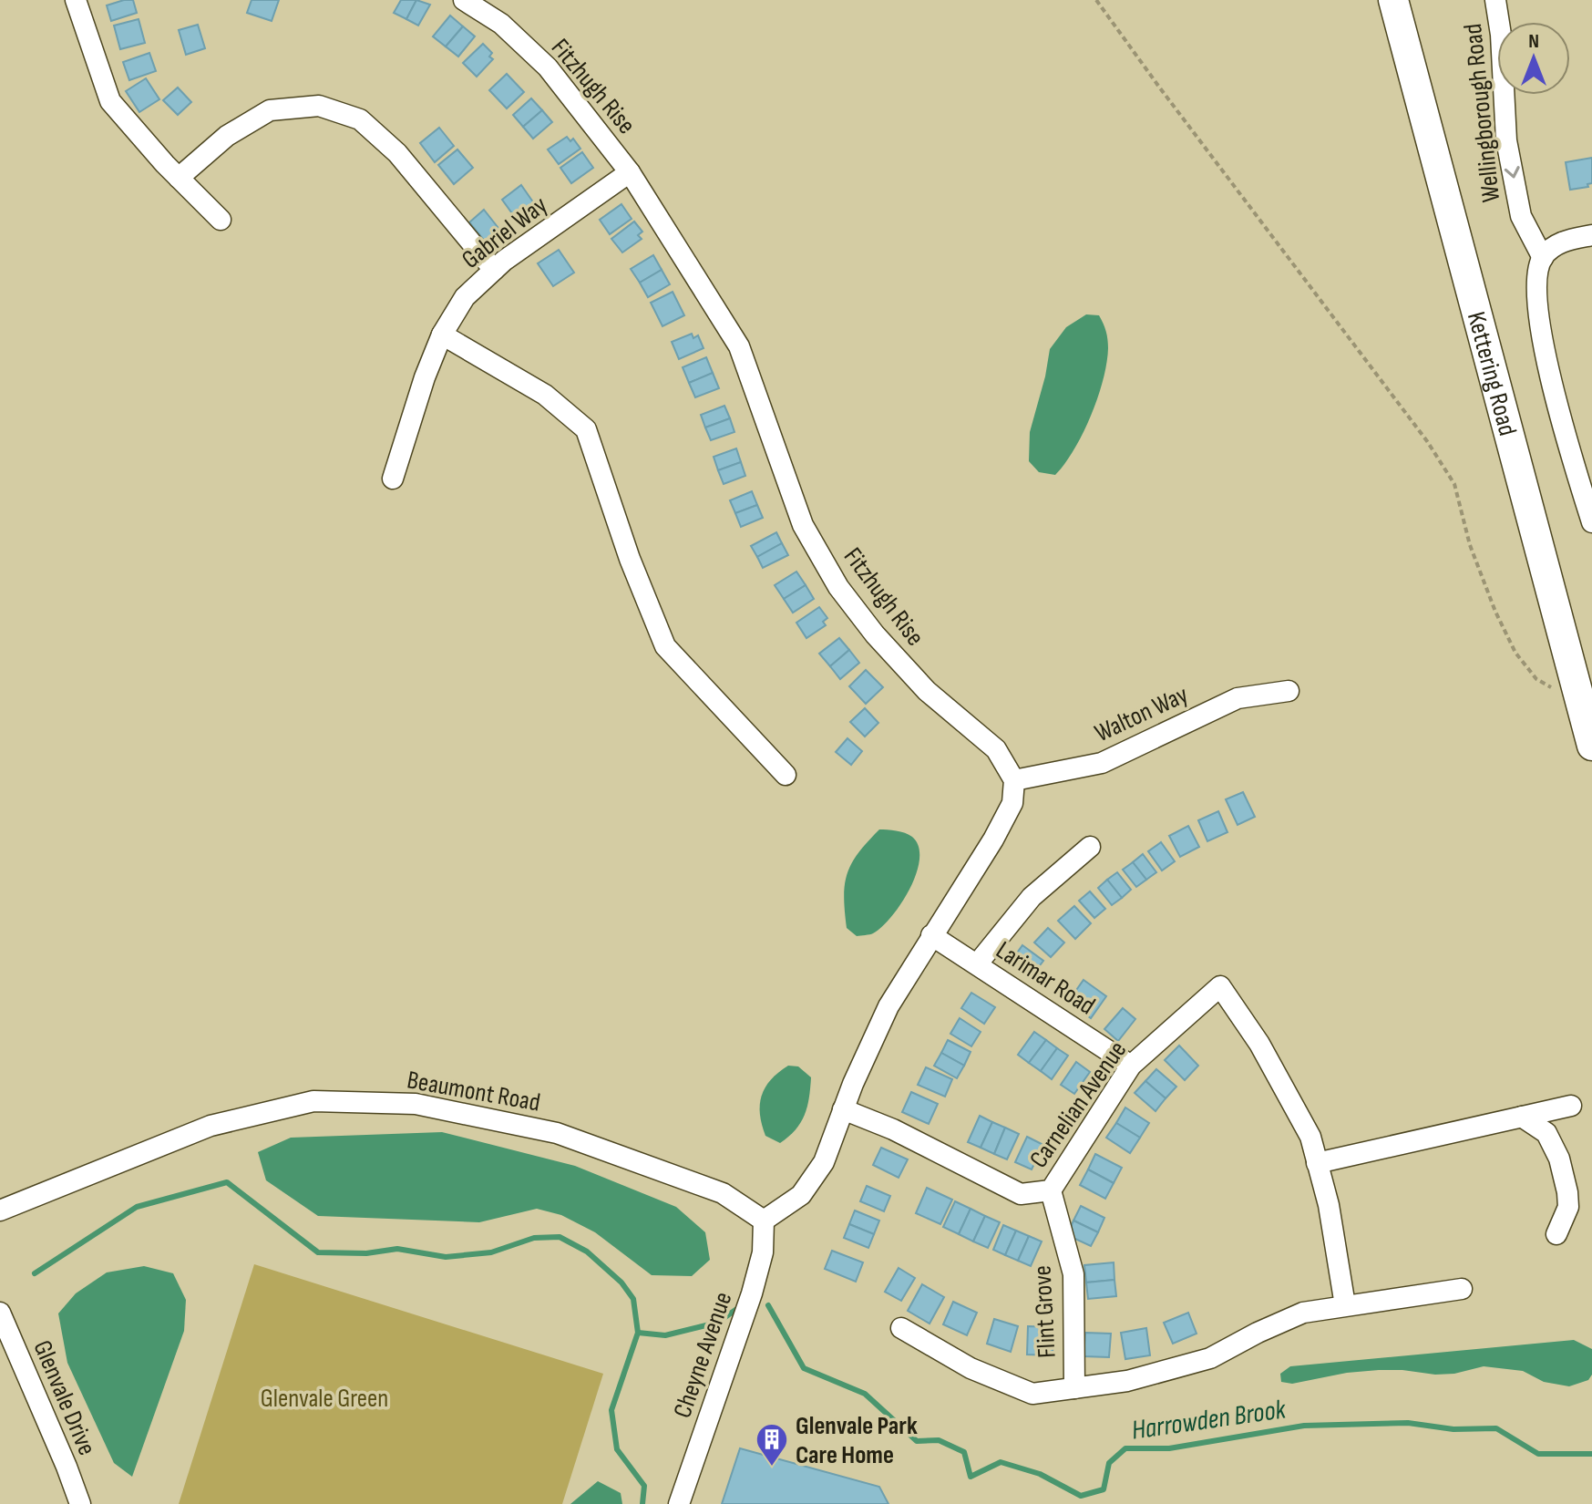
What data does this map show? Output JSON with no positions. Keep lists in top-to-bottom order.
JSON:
{
  "streets": {
    "highway": ["Kettering Road"],
    "street": [
      "Fitzhugh Rise",
      "Wellingborough Road",
      "Gabriel Way",
      "Walton Way",
      "Larimar Road",
      "Beaumont Road",
      "Carnelian Avenue",
      "Flint Grove",
      "Cheyne Avenue",
      "Glenvale Drive"
    ]
  },
  "crossings": [
    ["Fitzhugh Rise", "Gabriel Way"],
    ["Fitzhugh Rise", "Walton Way"],
    ["Larimar Road", "Carnelian Avenue"],
    ["Beaumont Road", "Cheyne Avenue"],
    ["Carnelian Avenue", "Flint Grove"]
  ],
  "one_way": ["Wellingborough Road"],
  "water": ["Harrowden Brook"],
  "parks": ["Glenvale Green"],
  "places": {
    "building": ["Glenvale Park Care Home"]
  },
  "north": "top"
}
